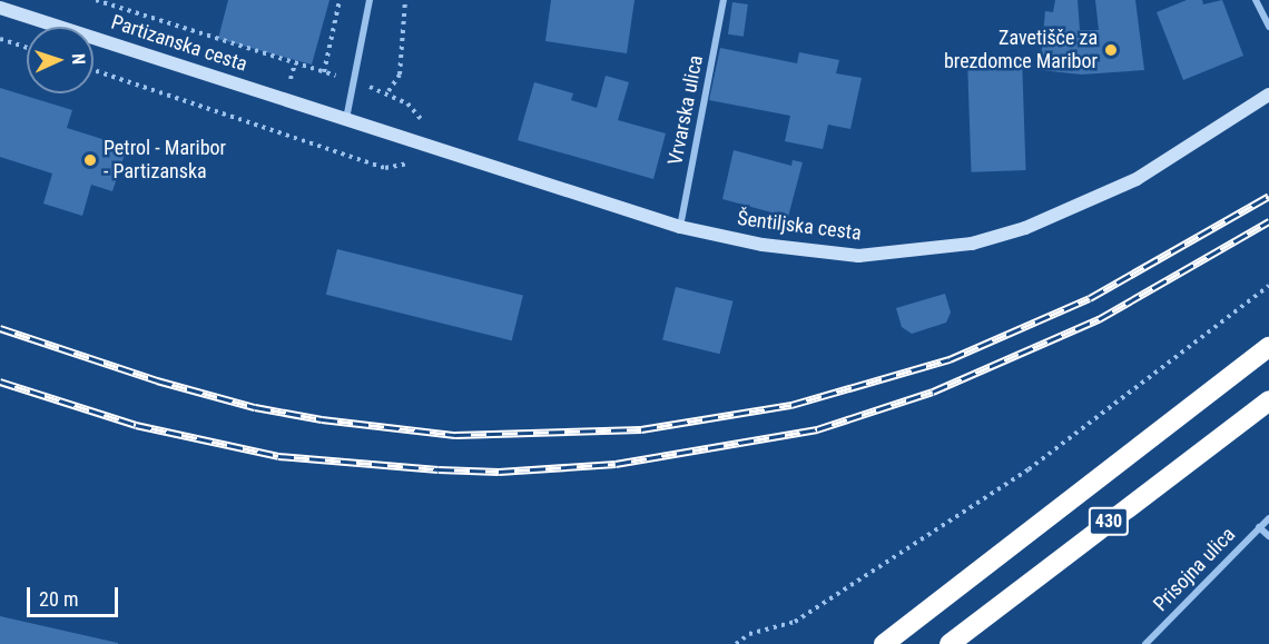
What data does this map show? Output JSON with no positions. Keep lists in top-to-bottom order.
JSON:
{
  "streets": {
    "highway": ["430"],
    "street": [
      "Partizanska cesta",
      "Vrvarska ulica",
      "Šentiljska cesta",
      "Prisojna ulica"
    ]
  },
  "crossings": [
    ["Partizanska cesta", "Šentiljska cesta"],
    ["Vrvarska ulica", "Šentiljska cesta"]
  ],
  "places": ["Zavetišče za brezdomce Maribor", "Petrol - Maribor - Partizanska"],
  "scale_bar": "20 m",
  "north": "right"
}
